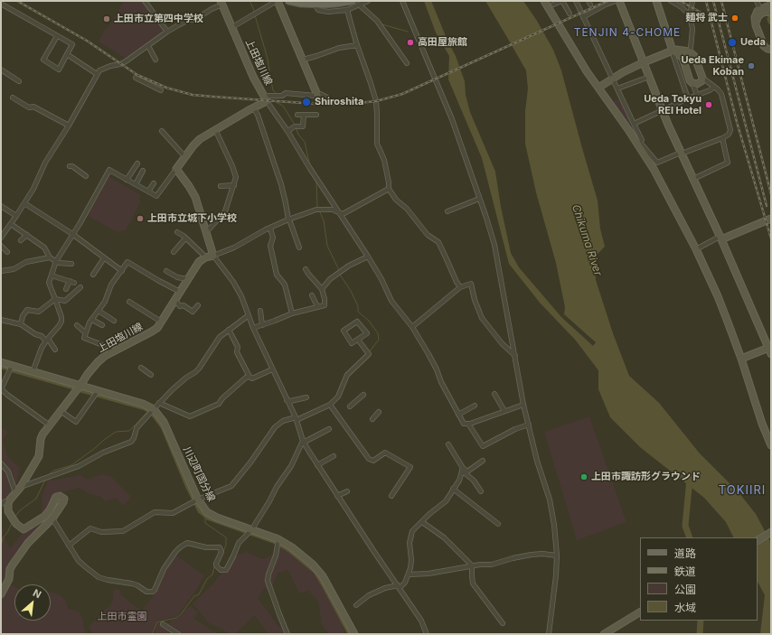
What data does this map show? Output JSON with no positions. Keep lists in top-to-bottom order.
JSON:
{
  "streets": {
    "street": ["上田塩川線", "川辺町国分線"]
  },
  "districts": ["TENJIN 4-CHOME", "TOKIIRI"],
  "water": ["Chikuma River"],
  "parks": ["上田市霊園"],
  "places": [
    "麺将 武士",
    "上田市立第四中学校",
    "高田屋旅館",
    "Ueda",
    "Ueda Ekimae Koban",
    "Shiroshita",
    "Ueda Tokyu REI Hotel",
    "上田市立城下小学校",
    "上田市諏訪形グラウンド"
  ],
  "legend": [
    "道路",
    "鉄道",
    "公園",
    "水域"
  ],
  "north": "top right"
}
